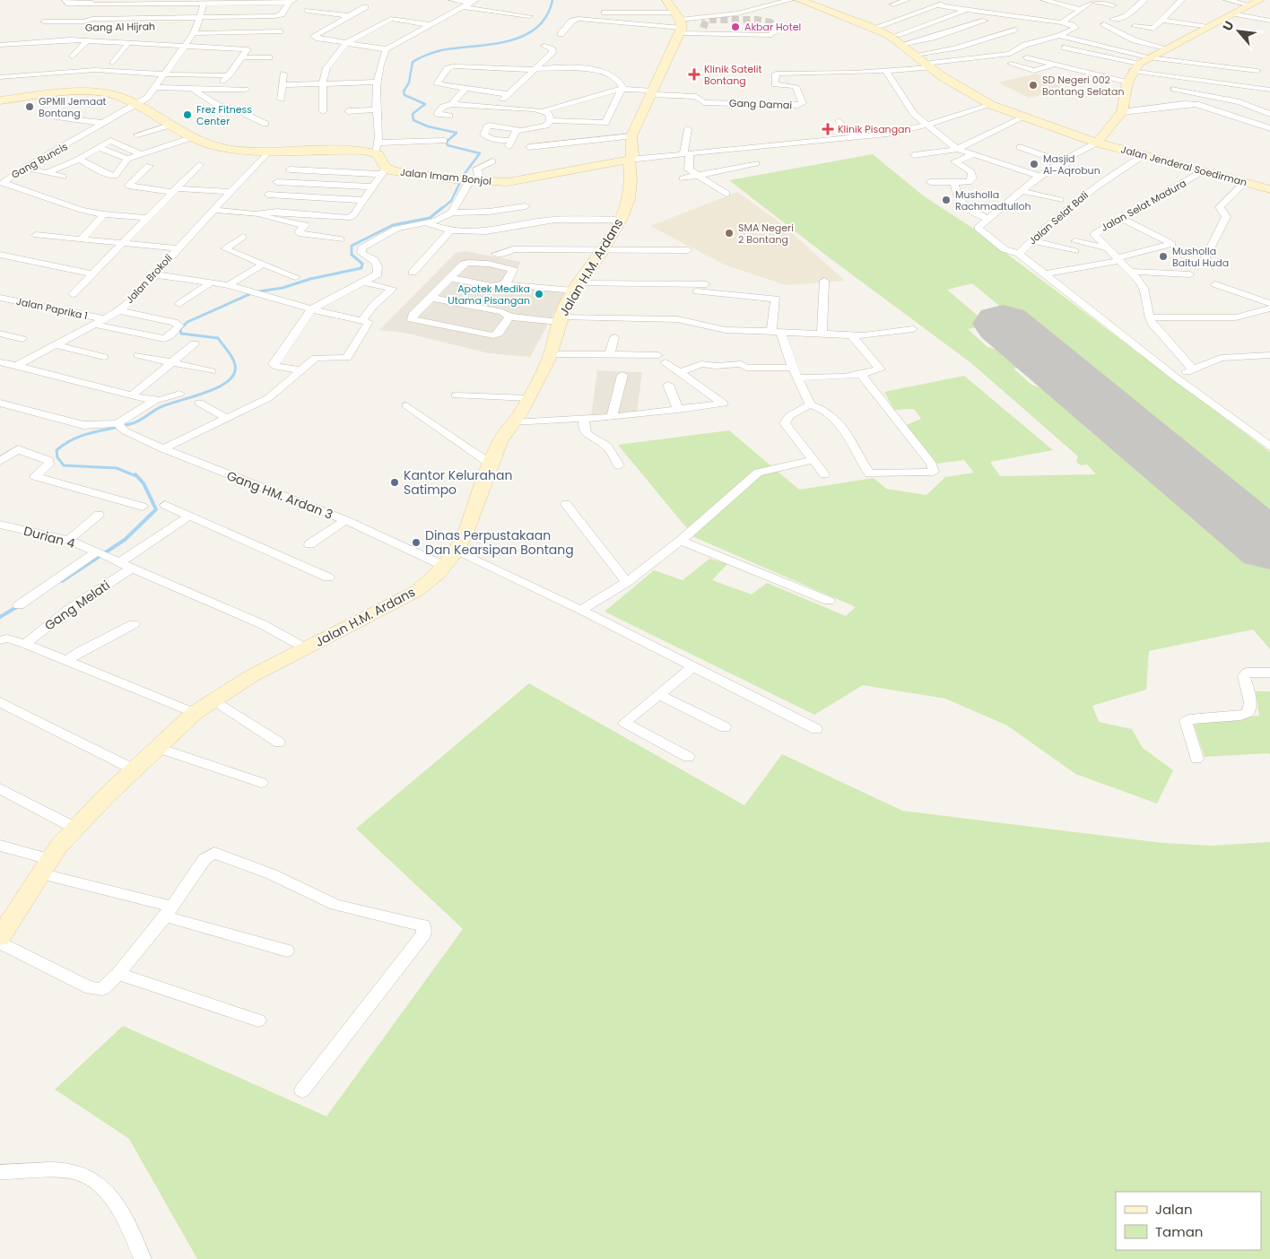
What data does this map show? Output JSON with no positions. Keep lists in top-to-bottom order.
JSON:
{
  "streets": {
    "street": [
      "Gang Al Hijrah",
      "Gang Damai",
      "Gang Buncis",
      "Jalan Jenderal Soedirman",
      "Jalan Imam Bonjol",
      "Jalan Selat Madura",
      "Jalan Selat Bali",
      "Jalan H.M. Ardans",
      "Jalan Brokoli",
      "Jalan Paprika 1",
      "Gang HM. Ardan 3",
      "Durian 4",
      "Gang Melati"
    ]
  },
  "crossings": [
    ["Jalan Jenderal Soedirman", "Jalan Selat Madura"],
    ["Jalan Jenderal Soedirman", "Jalan Selat Bali"],
    ["Jalan Imam Bonjol", "Jalan H.M. Ardans"],
    ["Jalan H.M. Ardans", "Gang HM. Ardan 3"],
    ["Jalan H.M. Ardans", "Durian 4"],
    ["Jalan Brokoli", "Jalan Paprika 1"],
    ["Durian 4", "Gang Melati"]
  ],
  "places": {
    "other": [
      "Akbar Hotel",
      "SD Negeri 002 Bontang Selatan",
      "GPMII Jemaat Bontang",
      "Frez Fitness Center",
      "Masjid Al-Aqrobun",
      "Musholla Rachmadtulloh",
      "SMA Negeri 2 Bontang",
      "Musholla Baitul Huda",
      "Apotek Medika Utama Pisangan",
      "Kantor Kelurahan Satimpo",
      "Dinas Perpustakaan Dan Kearsipan Bontang"
    ],
    "health": ["Klinik Satelit Bontang", "Klinik Pisangan"]
  },
  "legend": ["Jalan", "Taman"],
  "north": "top left"
}
